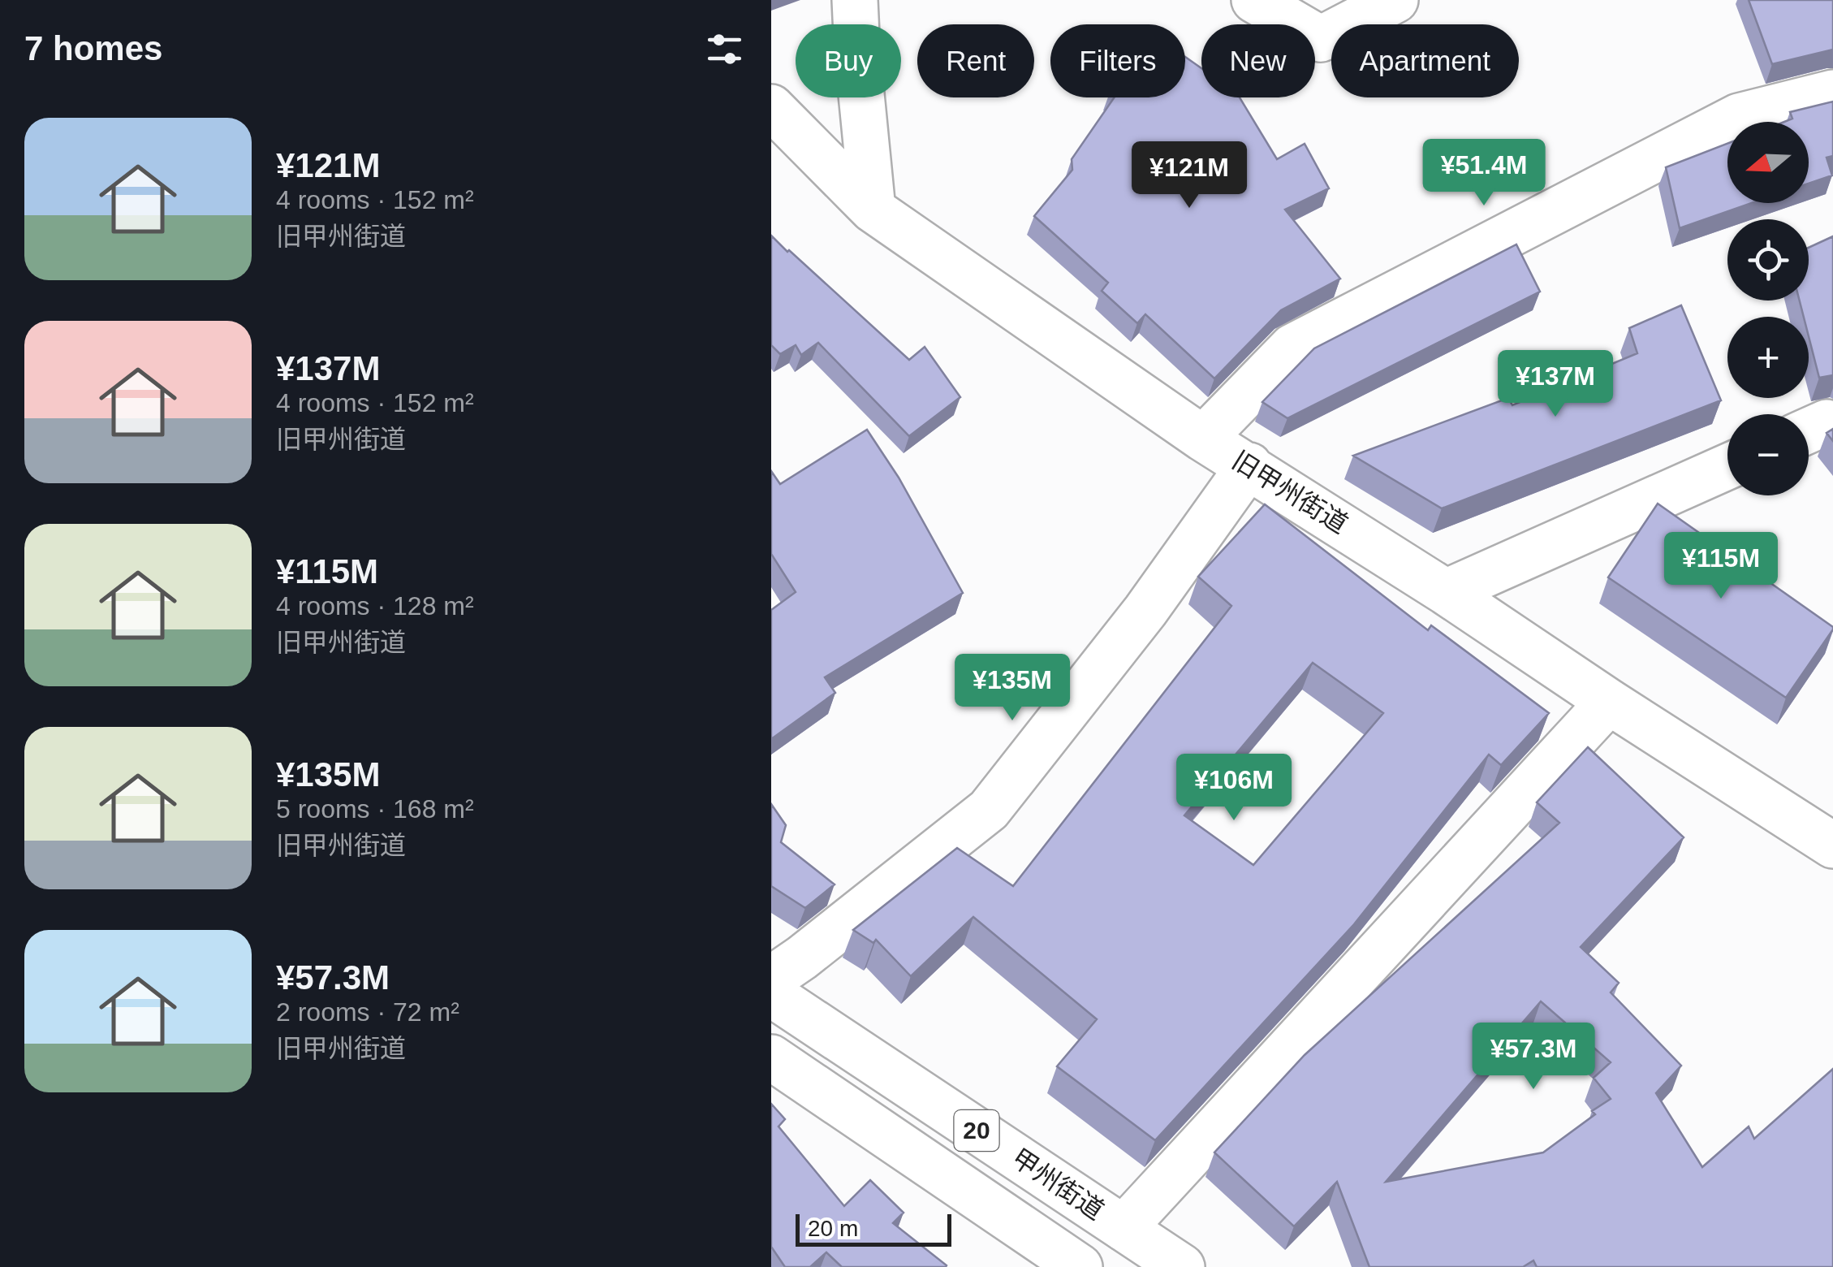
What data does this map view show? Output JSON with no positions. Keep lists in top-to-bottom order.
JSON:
{
  "streets": {
    "main road": ["旧甲州街道", "20", "甲州街道"]
  },
  "scale_bar": "20 m",
  "north": "left",
  "page": {
    "heading": "7 homes",
    "chip": [
      "Buy",
      "Rent",
      "Filters",
      "New",
      "Apartment"
    ],
    "list": [
      {
        "name": "¥121M",
        "note": "4 rooms · 152 m² · 旧甲州街道"
      },
      {
        "name": "¥137M",
        "note": "4 rooms · 152 m² · 旧甲州街道"
      },
      {
        "name": "¥115M",
        "note": "4 rooms · 128 m² · 旧甲州街道"
      },
      {
        "name": "¥135M",
        "note": "5 rooms · 168 m² · 旧甲州街道"
      },
      {
        "name": "¥57.3M",
        "note": "2 rooms · 72 m² · 旧甲州街道"
      }
    ],
    "map_buttons": ["+", "−"],
    "price": [
      "¥51.4M",
      "¥121M",
      "¥137M",
      "¥115M",
      "¥135M",
      "¥106M",
      "¥57.3M"
    ],
    "scale": "20 m"
  }
}
